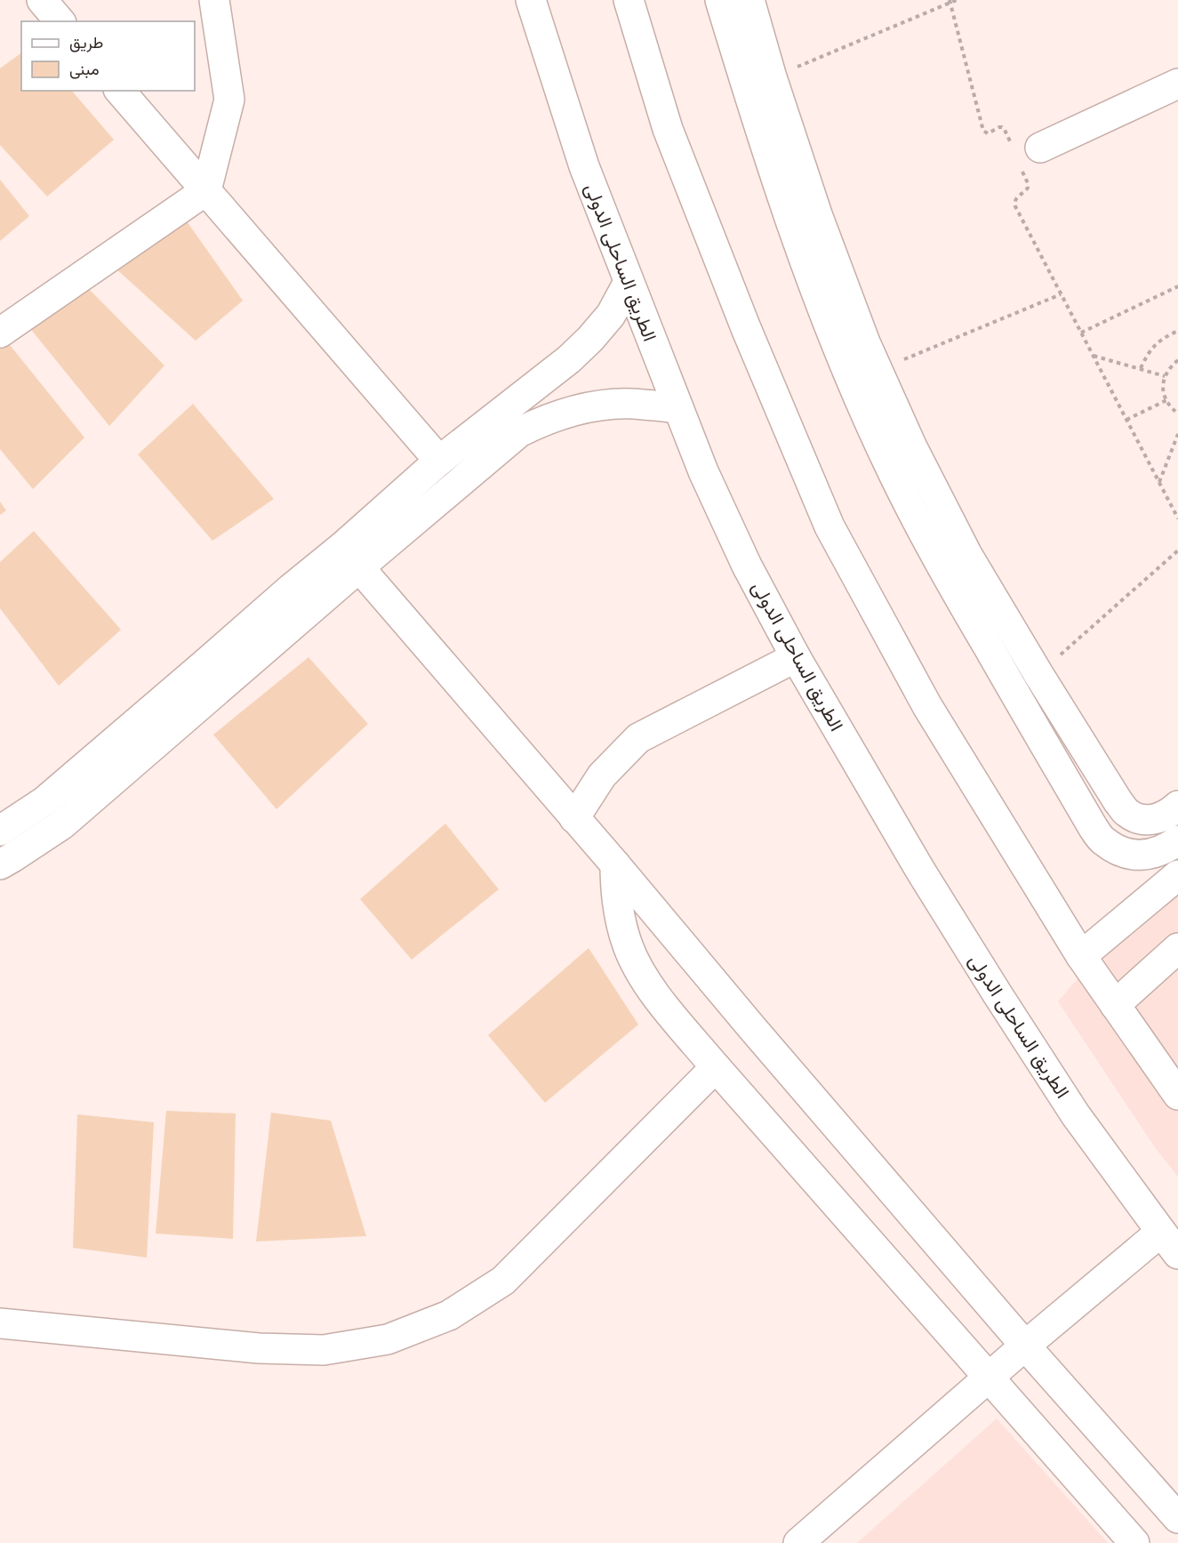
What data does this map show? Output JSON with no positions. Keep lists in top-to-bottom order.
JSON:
{
  "streets": {
    "main road": ["الطريق الساحلى الدولى"]
  },
  "legend": ["طريق", "مبنى"]
}
